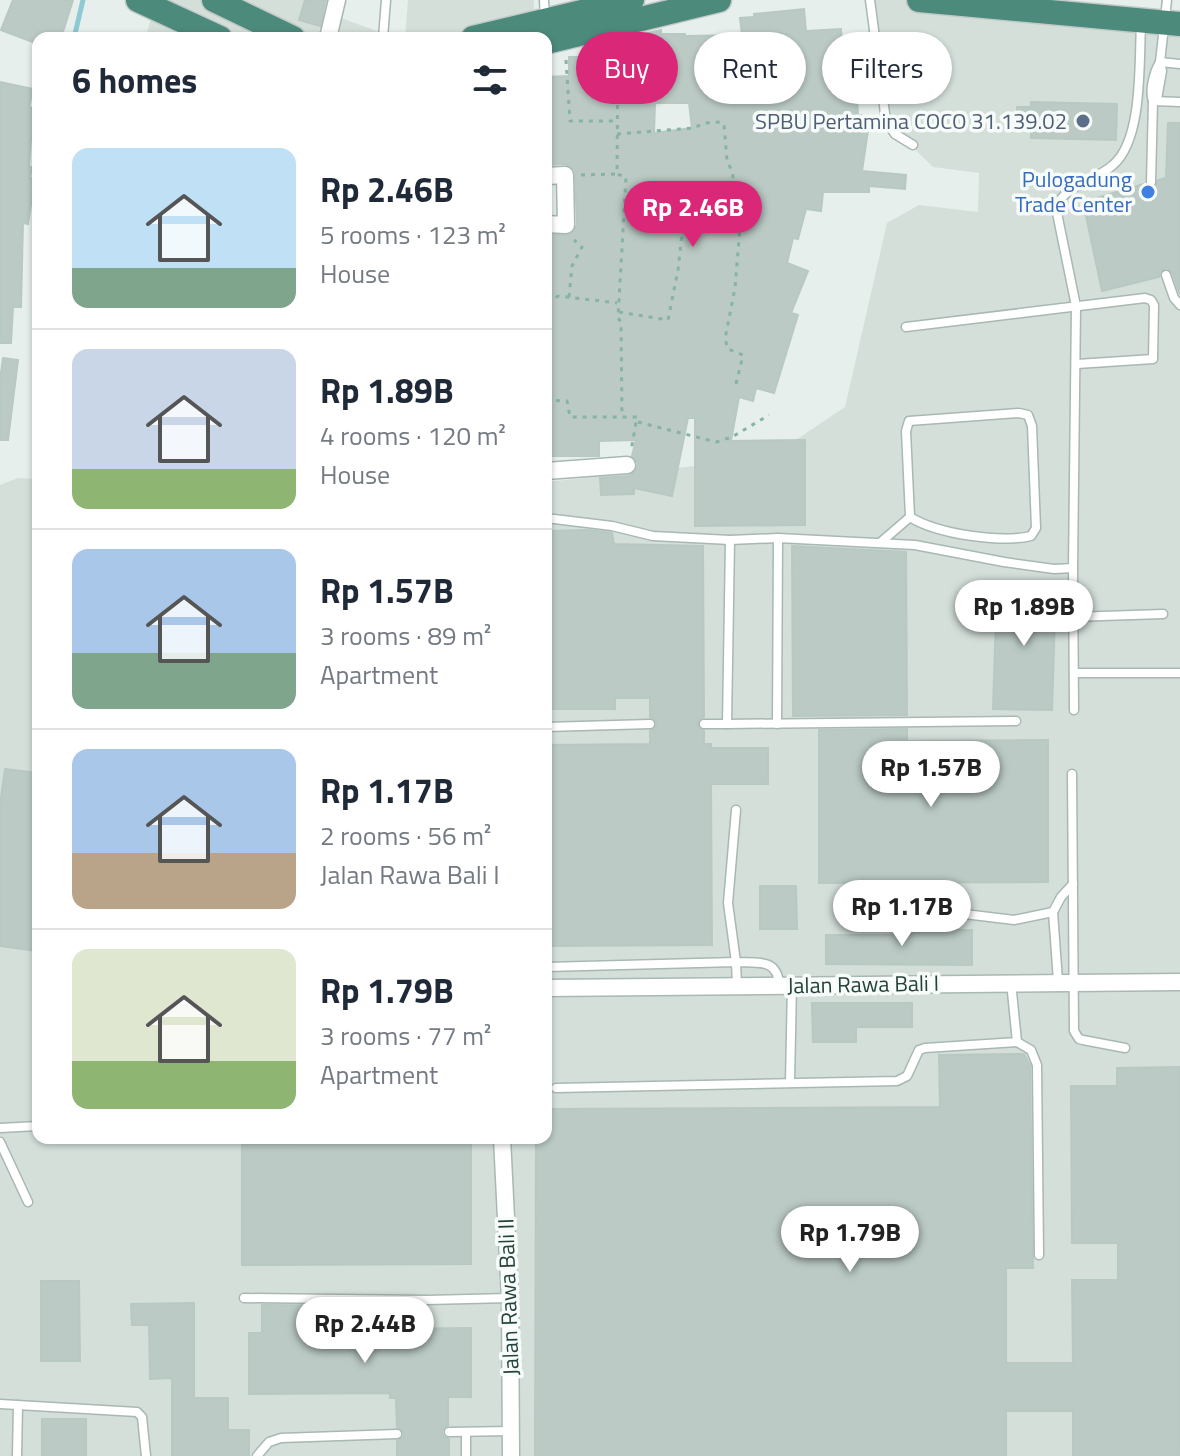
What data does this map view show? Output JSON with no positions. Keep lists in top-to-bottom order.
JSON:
{
  "streets": {
    "street": ["Jalan Rawa Bali I", "Jalan Rawa Bali II"]
  },
  "places": ["SPBU Pertamina COCO 31.139.02", "Pulogadung Trade Center"],
  "page": {
    "chip": ["Buy", "Rent", "Filters"],
    "heading": "6 homes",
    "list": [
      {
        "name": "Rp 2.46B",
        "note": "5 rooms · 123 m² · House"
      },
      {
        "name": "Rp 1.89B",
        "note": "4 rooms · 120 m² · House"
      },
      {
        "name": "Rp 1.57B",
        "note": "3 rooms · 89 m² · Apartment"
      },
      {
        "name": "Rp 1.17B",
        "note": "2 rooms · 56 m² · Jalan Rawa Bali I"
      },
      {
        "name": "Rp 1.79B",
        "note": "3 rooms · 77 m² · Apartment"
      }
    ],
    "price": [
      "Rp 2.46B",
      "Rp 1.89B",
      "Rp 1.57B",
      "Rp 1.17B",
      "Rp 1.79B",
      "Rp 2.44B"
    ]
  }
}
